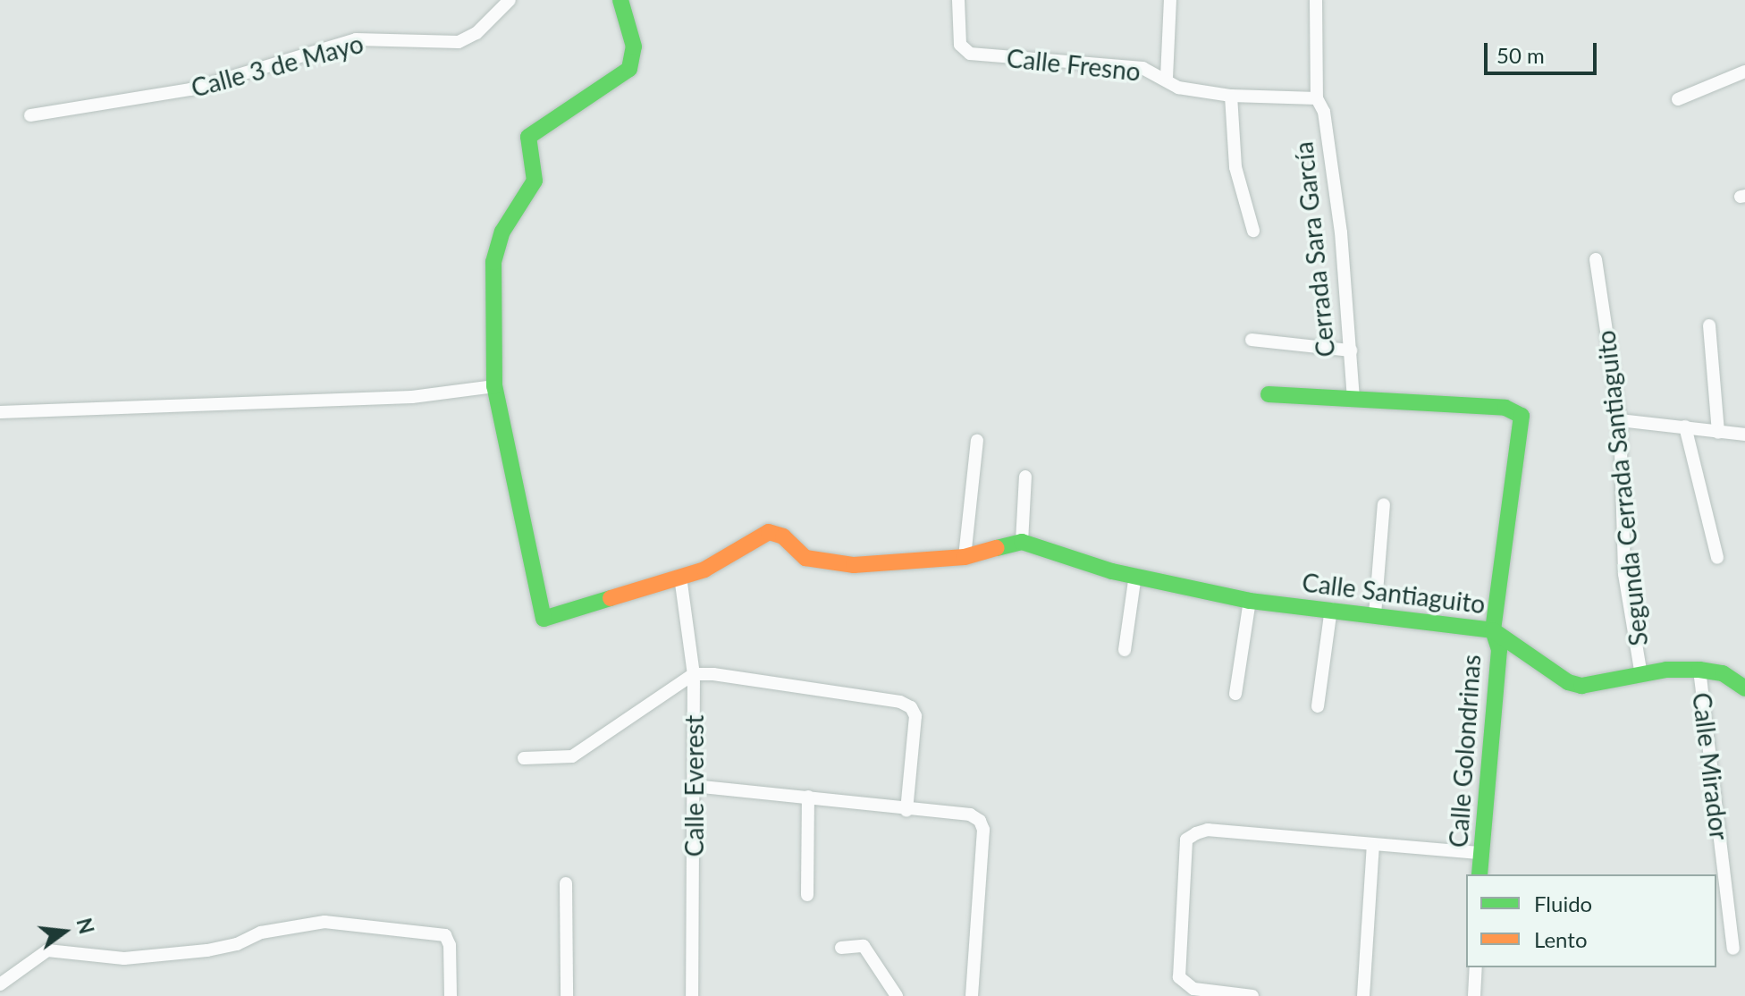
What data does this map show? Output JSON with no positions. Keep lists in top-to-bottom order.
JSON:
{
  "streets": {
    "street": [
      "Calle Fresno",
      "Calle 3 de Mayo",
      "Cerrada Sara García",
      "Segunda Cerrada Santiaguito",
      "Calle Santiaguito",
      "Calle Golondrinas",
      "Calle Mirador",
      "Calle Everest"
    ]
  },
  "crossings": [
    ["Calle Fresno", "Cerrada Sara García"],
    ["Cerrada Sara García", "Calle Golondrinas"],
    ["Segunda Cerrada Santiaguito", "Calle Santiaguito"],
    ["Calle Santiaguito", "Calle Golondrinas"],
    ["Calle Santiaguito", "Calle Mirador"]
  ],
  "legend": ["Fluido", "Lento"],
  "scale_bar": "50 m",
  "north": "right"
}
